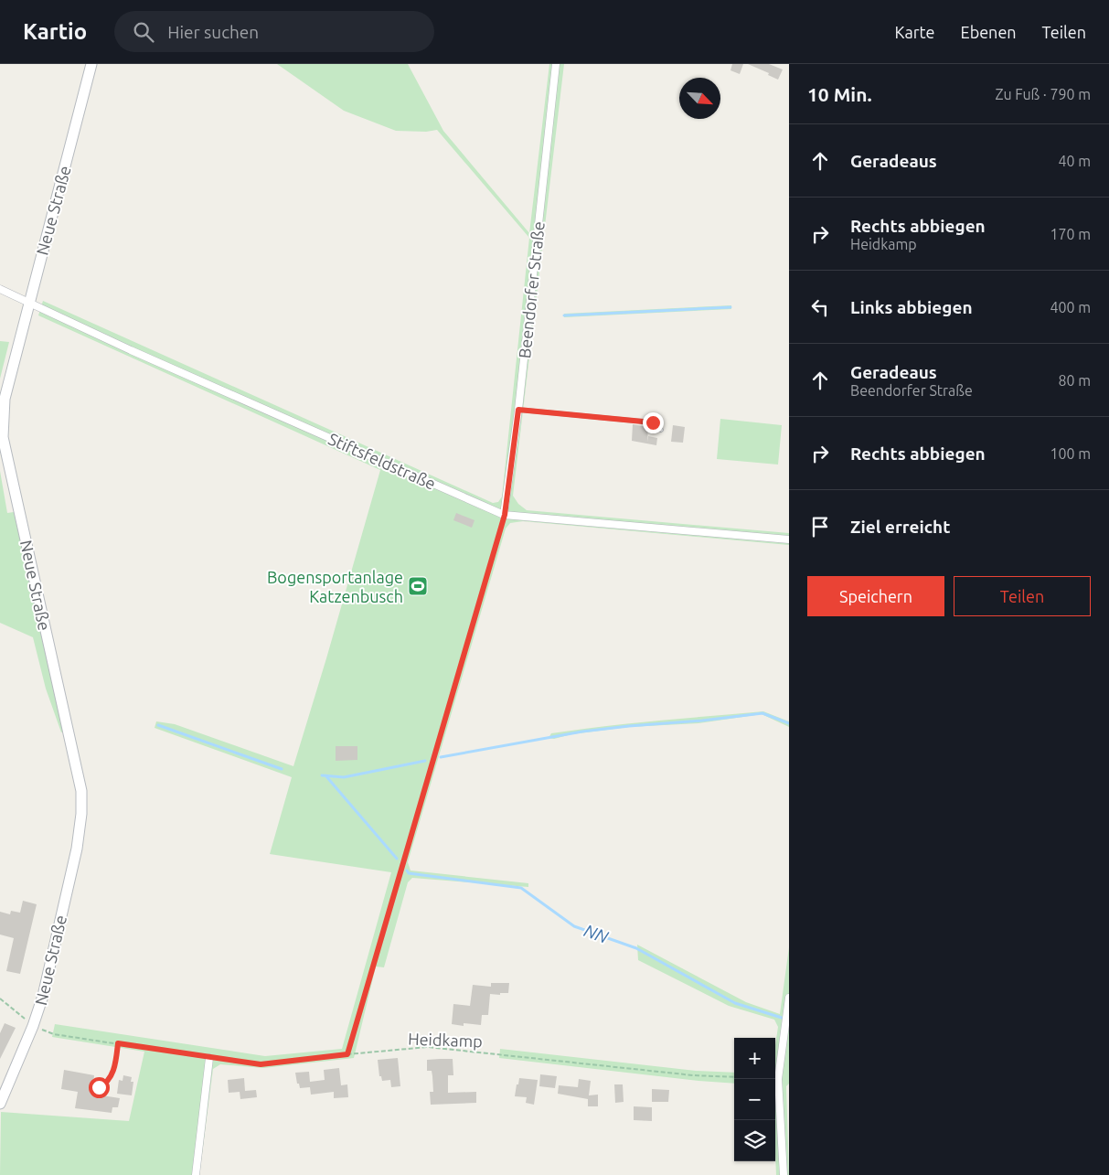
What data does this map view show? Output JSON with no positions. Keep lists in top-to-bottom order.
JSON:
{
  "streets": {
    "street": ["Neue Straße", "Beendorfer Straße", "Stiftsfeldstraße"],
    "path": ["Heidkamp"]
  },
  "crossings": [
    ["Neue Straße", "Stiftsfeldstraße"],
    ["Neue Straße", "Heidkamp"],
    ["Beendorfer Straße", "Stiftsfeldstraße"]
  ],
  "water": ["NN"],
  "places": {
    "sports": ["Bogensportanlage Katzenbusch"]
  },
  "north": "bottom right",
  "page": {
    "header": "Kartio",
    "search": "Hier suchen",
    "nav": ["Karte", "Ebenen", "Teilen"],
    "heading": ["10 Min.", "Zu Fuß · 790 m"],
    "list": [
      ["Geradeaus", "40 m"],
      ["Rechts abbiegen", "Heidkamp", "170 m"],
      ["Links abbiegen", "400 m"],
      ["Geradeaus", "Beendorfer Straße", "80 m"],
      ["Rechts abbiegen", "100 m"],
      "Ziel erreicht"
    ],
    "buttons": ["Speichern", "Teilen"],
    "map_buttons": ["+", "−"]
  }
}
